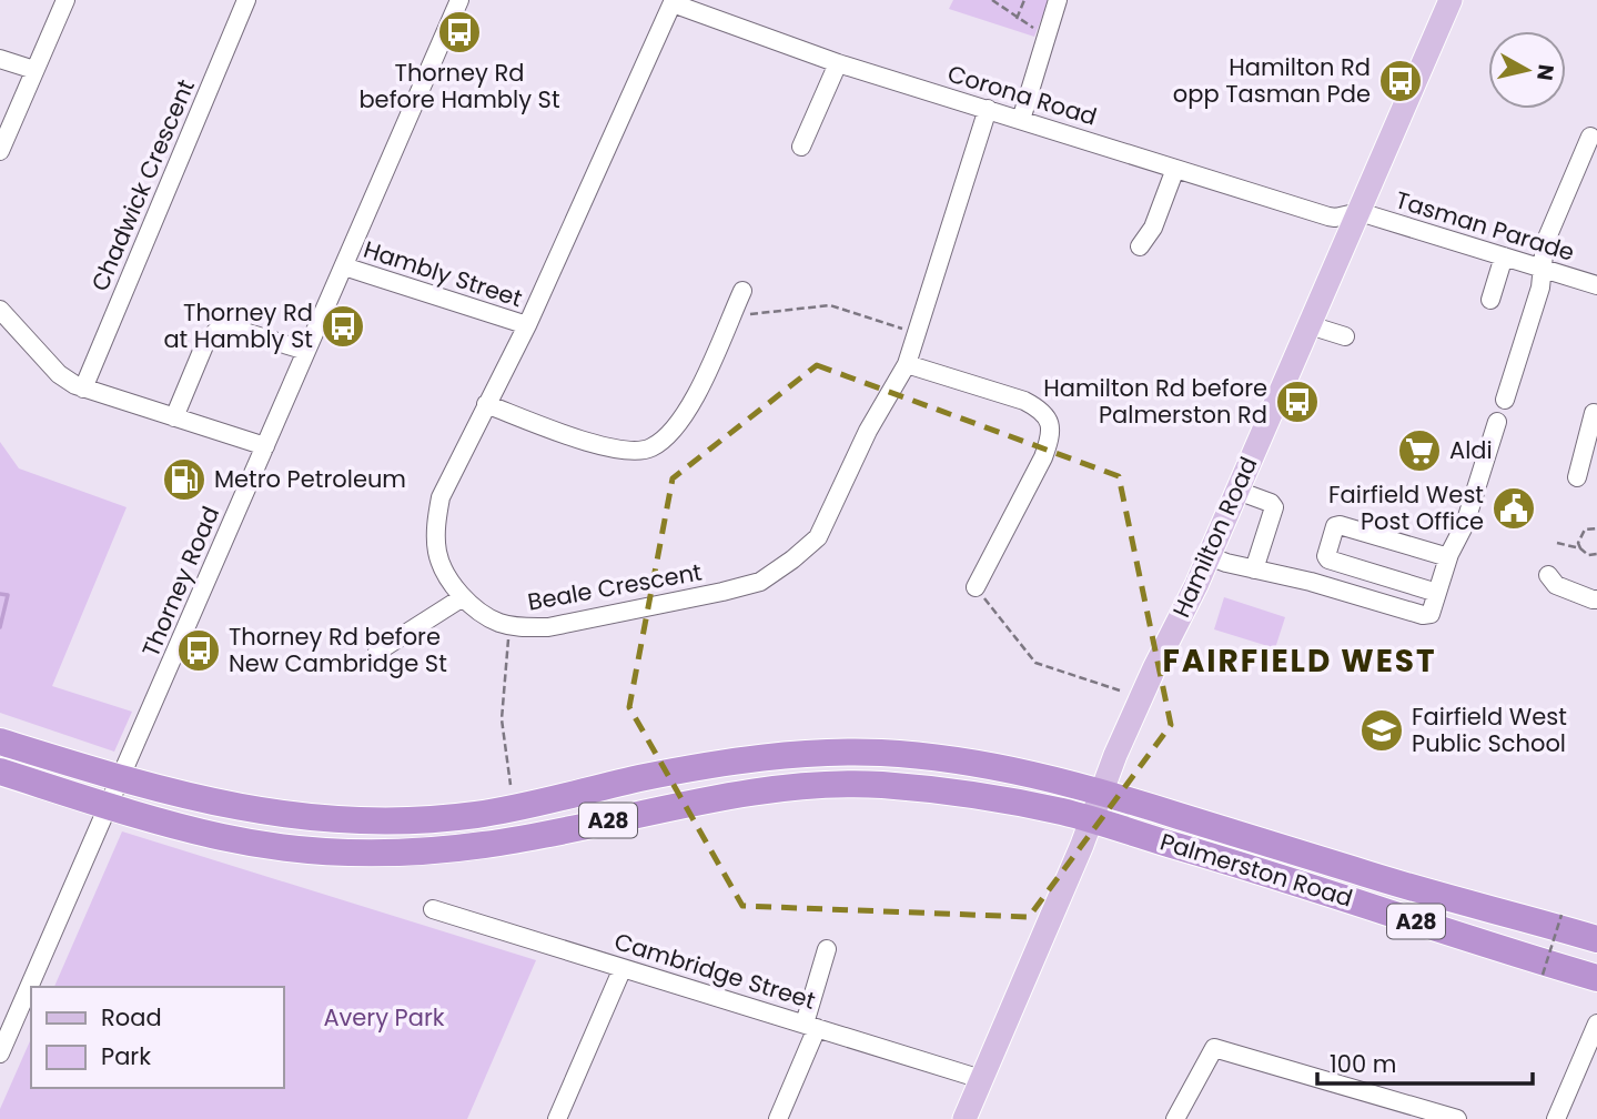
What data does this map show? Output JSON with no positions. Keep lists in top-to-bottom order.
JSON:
{
  "streets": {
    "highway": ["A28", "Palmerston Road"],
    "main road": ["Hamilton Road"],
    "street": [
      "Corona Road",
      "Chadwick Crescent",
      "Tasman Parade",
      "Hambly Street",
      "Thorney Road",
      "Beale Crescent",
      "Cambridge Street"
    ]
  },
  "crossings": [
    ["Corona Road", "Tasman Parade"],
    ["Corona Road", "Hamilton Road"],
    ["Corona Road", "Beale Crescent"],
    ["Tasman Parade", "Hamilton Road"],
    ["Hambly Street", "Thorney Road"],
    ["Hambly Street", "Beale Crescent"],
    ["Hamilton Road", "A28"],
    ["Hamilton Road", "Palmerston Road"],
    ["Hamilton Road", "Cambridge Street"],
    ["Thorney Road", "A28"],
    ["A28", "Palmerston Road"]
  ],
  "districts": ["FAIRFIELD WEST"],
  "parks": ["Avery Park"],
  "places": {
    "bus stop": [
      "Thorney Rd before Hambly St",
      "Hamilton Rd opp Tasman Pde",
      "Thorney Rd at Hambly St",
      "Hamilton Rd before Palmerston Rd",
      "Thorney Rd before New Cambridge St"
    ],
    "supermarket": ["Aldi"],
    "fuel station": ["Metro Petroleum"],
    "public building": ["Fairfield West Post Office"],
    "school or university": ["Fairfield West Public School"]
  },
  "legend": ["Road", "Park"],
  "scale_bar": "100 m",
  "north": "right"
}
